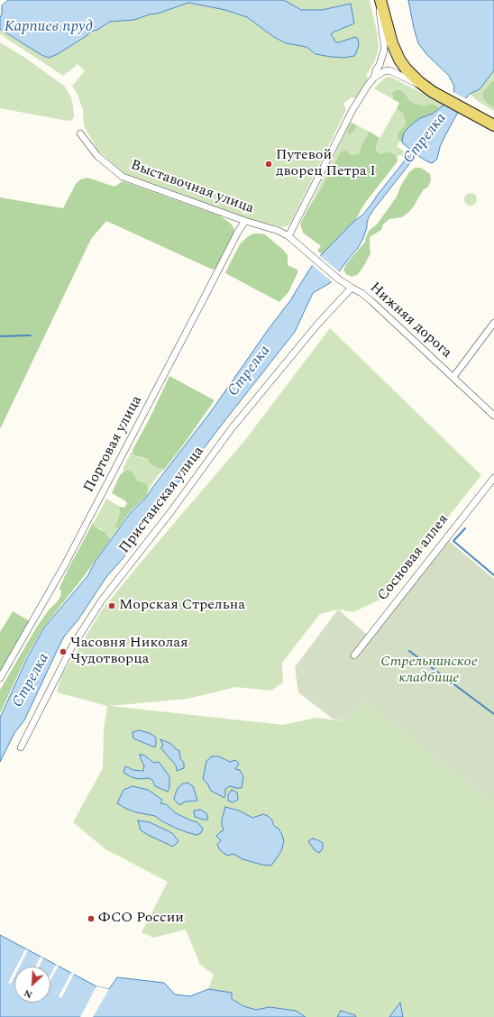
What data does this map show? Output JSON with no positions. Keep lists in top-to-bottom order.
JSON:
{
  "streets": {
    "street": [
      "Выставочная улица",
      "Нижняя дорога",
      "Портовая улица",
      "Пристанская улица",
      "Сосновая аллея"
    ]
  },
  "crossings": [
    ["Выставочная улица", "Нижняя дорога"],
    ["Выставочная улица", "Портовая улица"],
    ["Нижняя дорога", "Пристанская улица"]
  ],
  "water": ["Карпиев пруд", "Стрелка"],
  "parks": ["Стрельнинское кладбище"],
  "places": [
    "Путевой дворец Петра I",
    "Морская Стрельна",
    "Часовня Николая Чудотворца",
    "ФСО России"
  ],
  "north": "bottom left"
}
